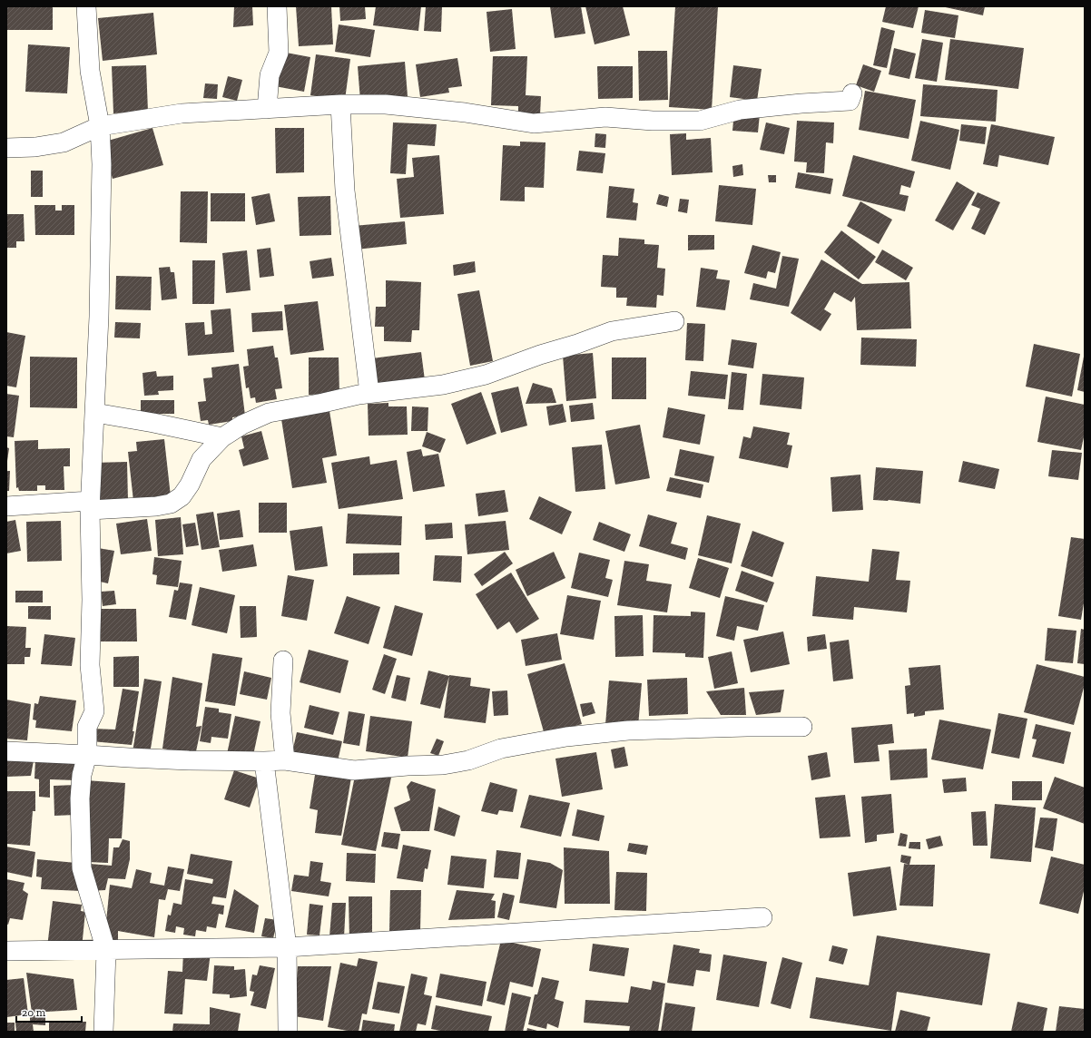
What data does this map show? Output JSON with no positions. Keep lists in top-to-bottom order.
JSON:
{
  "scale_bar": "20 m"
}
